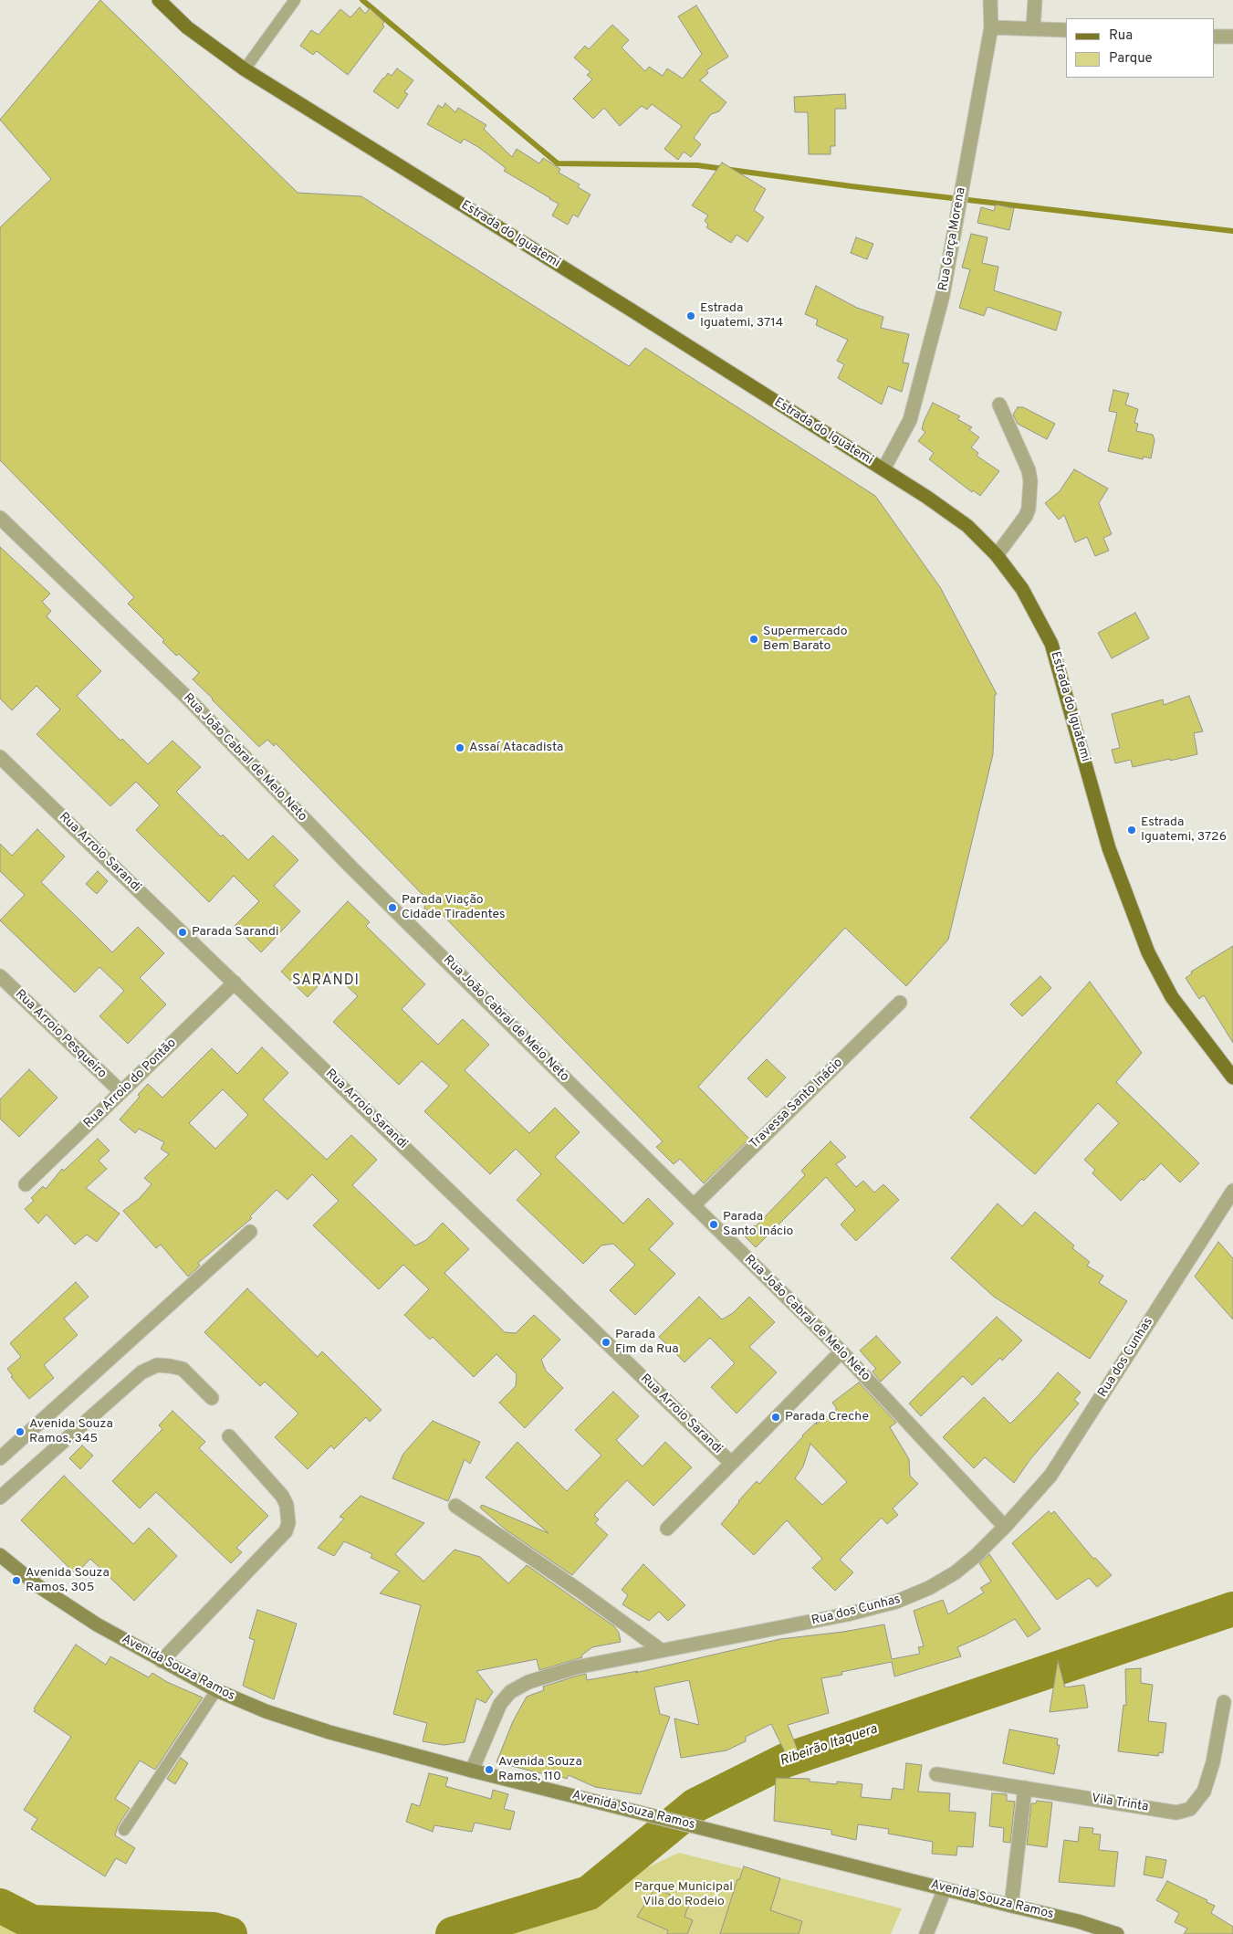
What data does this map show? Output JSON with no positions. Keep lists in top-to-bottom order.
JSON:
{
  "streets": {
    "main road": ["Estrada do Iguatemi"],
    "street": [
      "Rua Garça Morena",
      "Rua João Cabral de Melo Neto",
      "Rua Arroio Sarandi",
      "Rua Arroio Pesqueiro",
      "Rua Arroio do Pontão",
      "Travessa Santo Inácio",
      "Rua dos Cunhas",
      "Avenida Souza Ramos",
      "Vila Trinta"
    ]
  },
  "crossings": [
    ["Estrada do Iguatemi", "Rua Garça Morena"],
    ["Rua João Cabral de Melo Neto", "Travessa Santo Inácio"],
    ["Rua João Cabral de Melo Neto", "Rua dos Cunhas"],
    ["Rua Arroio Sarandi", "Rua Arroio do Pontão"],
    ["Rua Arroio Pesqueiro", "Rua Arroio do Pontão"],
    ["Rua dos Cunhas", "Avenida Souza Ramos"]
  ],
  "districts": ["SARANDI"],
  "water": ["Ribeirão Itaquera"],
  "parks": ["Parque Municipal Vila do Rodeio"],
  "places": [
    "Estrada Iguatemi, 3714",
    "Supermercado Bem Barato",
    "Assaí Atacadista",
    "Estrada Iguatemi, 3726",
    "Parada Viação Cidade Tiradentes",
    "Parada Sarandi",
    "Parada Santo Inácio",
    "Parada Fim da Rua",
    "Parada Creche",
    "Avenida Souza Ramos, 345",
    "Avenida Souza Ramos, 305",
    "Avenida Souza Ramos, 110"
  ],
  "legend": ["Rua", "Parque"]
}
